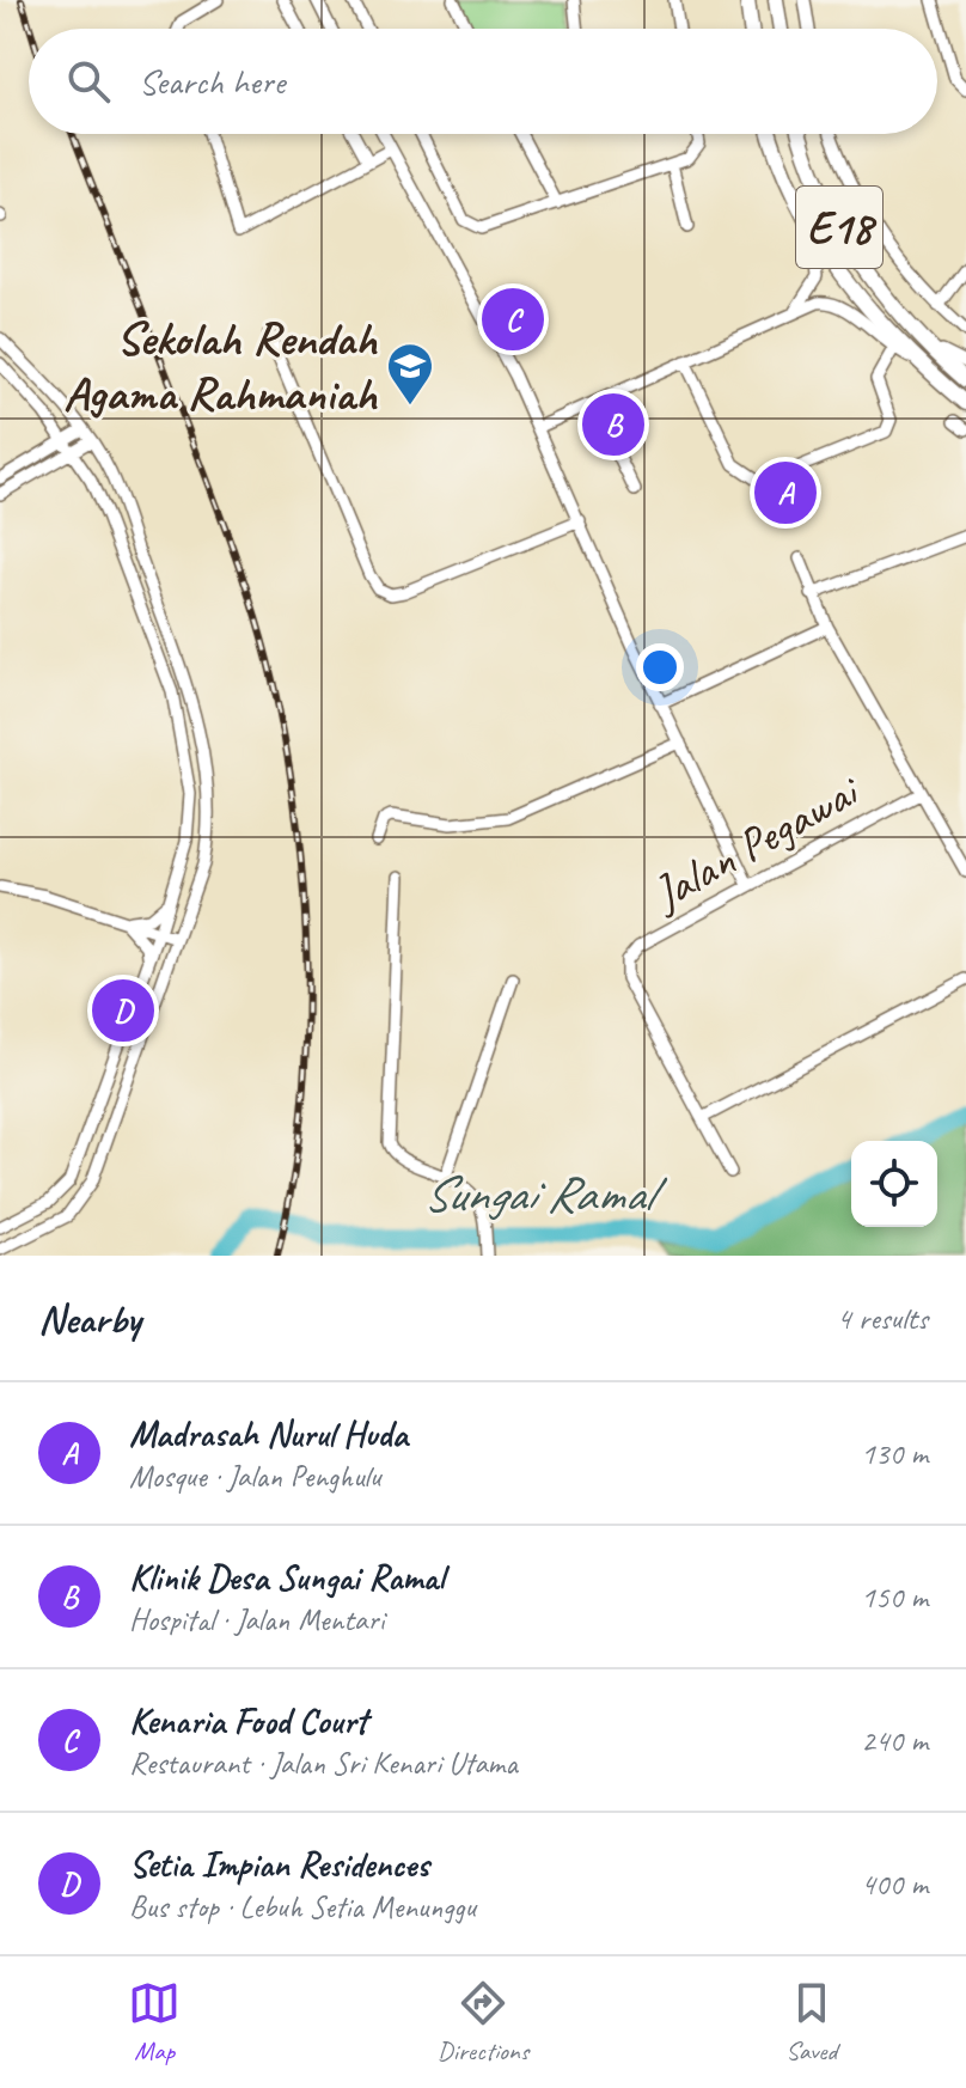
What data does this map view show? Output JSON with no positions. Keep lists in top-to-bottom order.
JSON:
{
  "streets": {
    "highway": ["E18"],
    "street": ["Jalan Pegawai"]
  },
  "water": ["Sungai Ramal"],
  "places": {
    "school or university": ["Sekolah Rendah Agama Rahmaniah"]
  },
  "page": {
    "search": "Search here",
    "pins": [
      "C",
      "B",
      "A",
      "D"
    ],
    "heading": ["Nearby", "4 results"],
    "list": [
      {
        "mark": "A",
        "name": "Madrasah Nurul Huda",
        "note": "Mosque · Jalan Penghulu",
        "value": "130 m"
      },
      {
        "mark": "B",
        "name": "Klinik Desa Sungai Ramal",
        "note": "Hospital · Jalan Mentari",
        "value": "150 m"
      },
      {
        "mark": "C",
        "name": "Kenaria Food Court",
        "note": "Restaurant · Jalan Sri Kenari Utama",
        "value": "240 m"
      },
      {
        "mark": "D",
        "name": "Setia Impian Residences",
        "note": "Bus stop · Lebuh Setia Menunggu",
        "value": "400 m"
      }
    ],
    "nav": ["Map", "Directions", "Saved"]
  }
}
